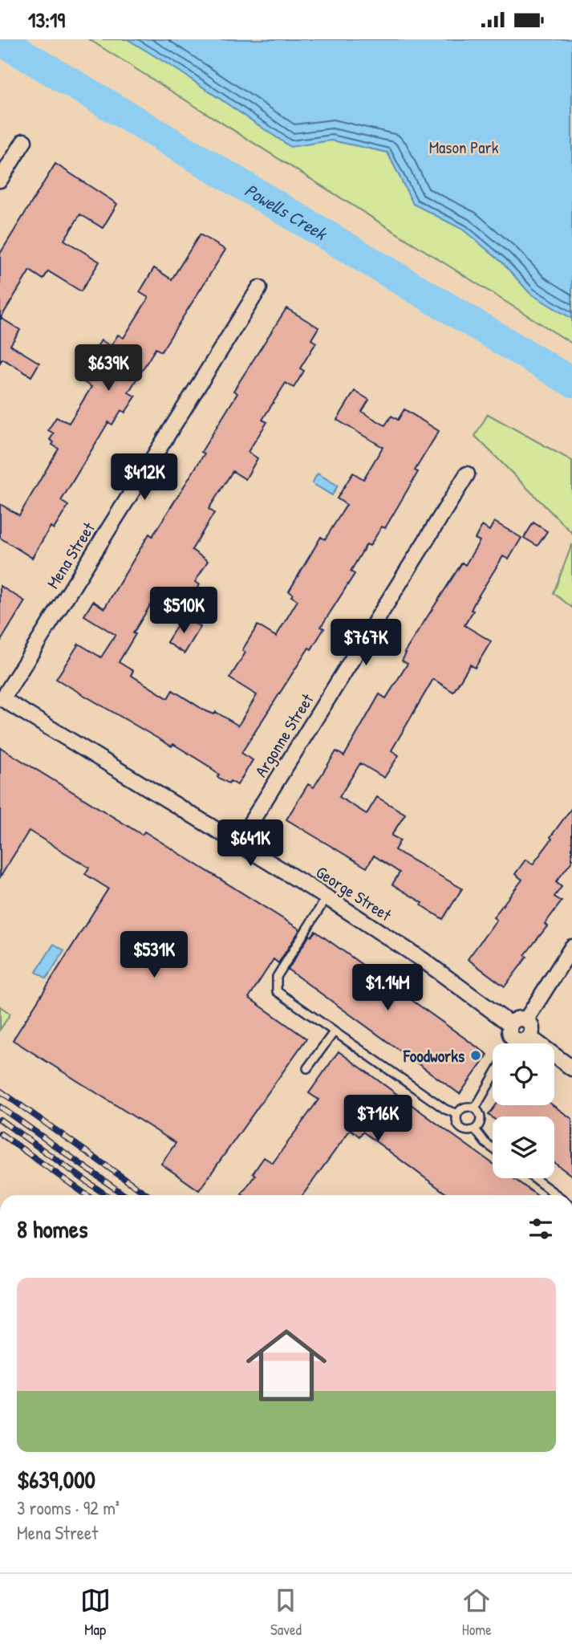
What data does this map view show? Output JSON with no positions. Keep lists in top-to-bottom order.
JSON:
{
  "streets": {
    "street": ["Mena Street", "Argonne Street", "George Street"]
  },
  "crossings": [
    ["Mena Street", "George Street"],
    ["Argonne Street", "George Street"]
  ],
  "water": ["Powells Creek"],
  "parks": ["Mason Park"],
  "places": ["Foodworks"],
  "page": {
    "status": "13:19",
    "price": [
      "$639K",
      "$412K",
      "$510K",
      "$767K",
      "$641K",
      "$531K",
      "$1.14M",
      "$716K"
    ],
    "heading": "8 homes",
    "list": [
      {
        "name": "$639,000",
        "note": "3 rooms · 92 m² · Mena Street"
      }
    ],
    "tabs": ["Map", "Saved", "Home"]
  }
}
